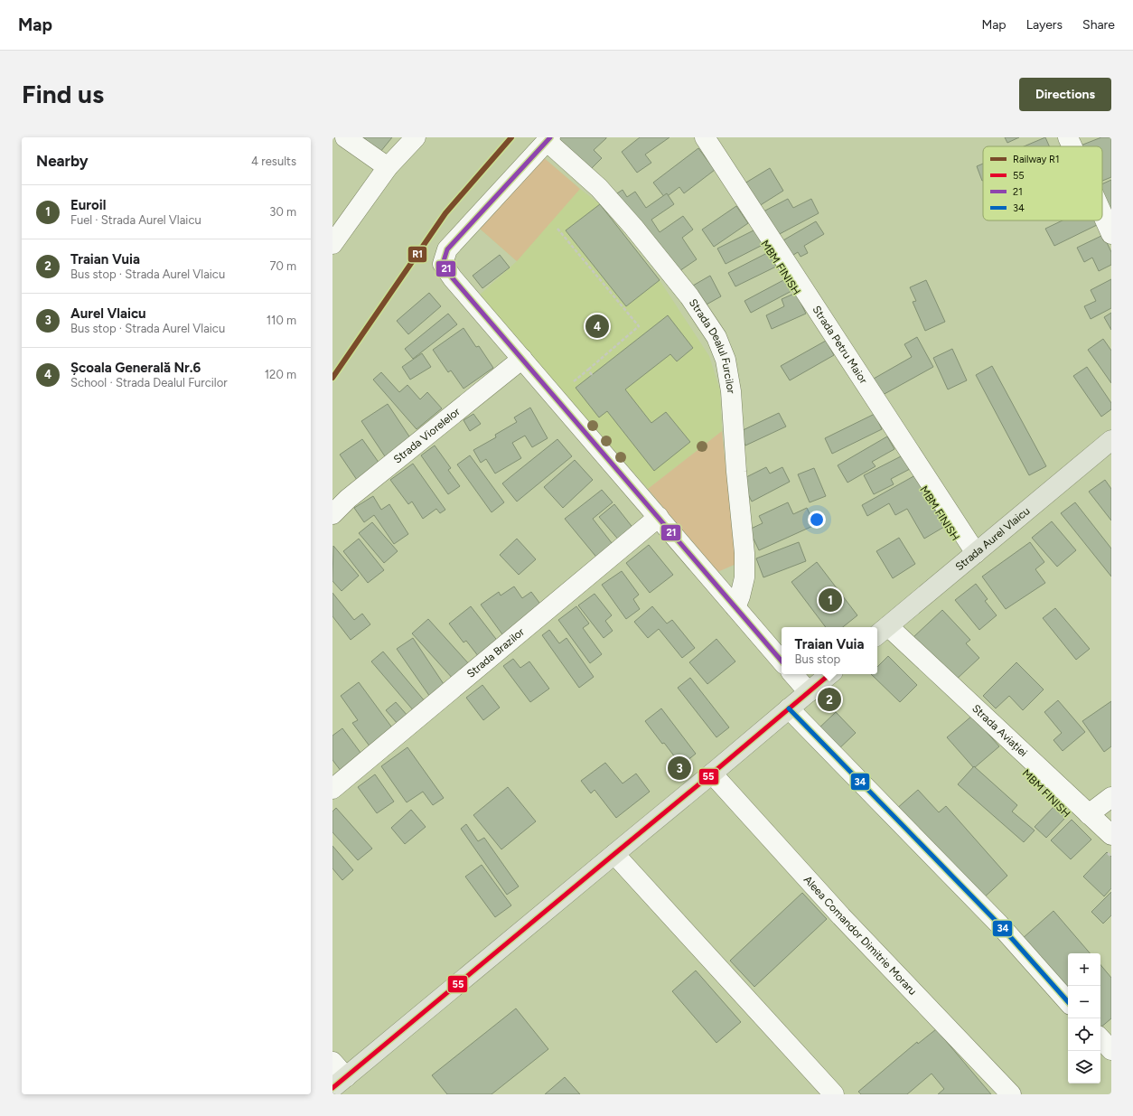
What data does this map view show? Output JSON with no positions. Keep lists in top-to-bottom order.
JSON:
{
  "streets": {
    "main road": ["Strada Aurel Vlaicu"],
    "street": [
      "Strada Petru Maior",
      "Strada Dealul Furcilor",
      "Strada Viorelelor",
      "Strada Brazilor",
      "Strada Aviației",
      "Aleea Comandor Dimitrie Moraru"
    ]
  },
  "crossings": [
    ["Strada Petru Maior", "Strada Aurel Vlaicu"],
    ["Strada Aurel Vlaicu", "Strada Aviației"]
  ],
  "lines": [
    "rail line R1",
    "transit line 21",
    "transit line 55",
    "transit line 34"
  ],
  "legend": [
    "Railway R1",
    "55",
    "21",
    "34"
  ],
  "page": {
    "header": "Map",
    "nav": ["Map", "Layers", "Share"],
    "buttons": "Directions",
    "title": "Find us",
    "heading": ["Nearby", "4 results"],
    "list": [
      {
        "mark": "1",
        "name": "Euroil",
        "note": "Fuel · Strada Aurel Vlaicu",
        "value": "30 m"
      },
      {
        "mark": "2",
        "name": "Traian Vuia",
        "note": "Bus stop · Strada Aurel Vlaicu",
        "value": "70 m"
      },
      {
        "mark": "3",
        "name": "Aurel Vlaicu",
        "note": "Bus stop · Strada Aurel Vlaicu",
        "value": "110 m"
      },
      {
        "mark": "4",
        "name": "Școala Generală Nr.6",
        "note": "School · Strada Dealul Furcilor",
        "value": "120 m"
      }
    ],
    "pins": [
      "4",
      "1",
      "2",
      "3"
    ],
    "popup": ["Traian Vuia", "Bus stop"],
    "map_buttons": ["+", "−"]
  }
}
